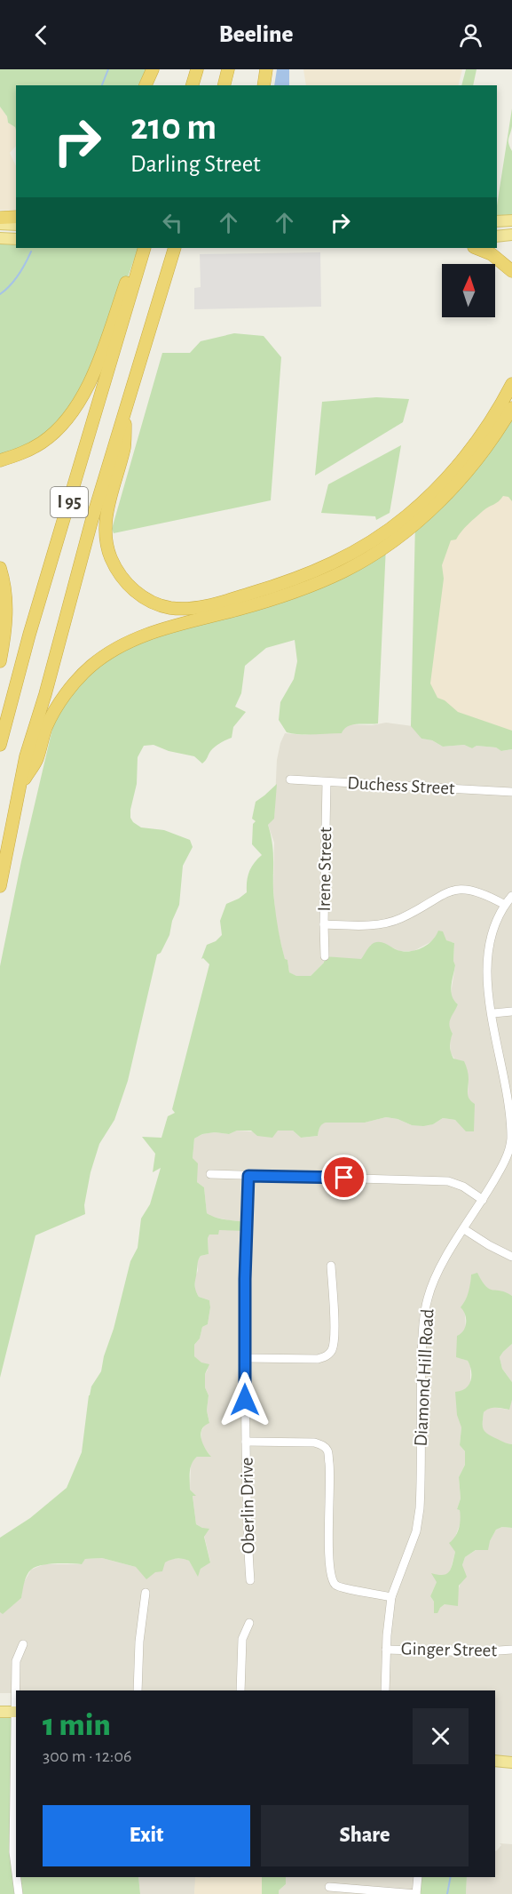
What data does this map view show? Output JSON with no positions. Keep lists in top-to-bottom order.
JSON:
{
  "streets": {
    "highway": ["I 95"],
    "street": [
      "Duchess Street",
      "Irene Street",
      "Diamond Hill Road",
      "Oberlin Drive",
      "Ginger Street"
    ]
  },
  "crossings": [
    ["Duchess Street", "Irene Street"],
    ["Diamond Hill Road", "Ginger Street"]
  ],
  "north": "top",
  "page": {
    "header": "Beeline",
    "turn": ["210 m", "Darling Street"],
    "heading": ["1 min", "300 m · 12:06"],
    "buttons": ["Exit", "Share"]
  }
}
